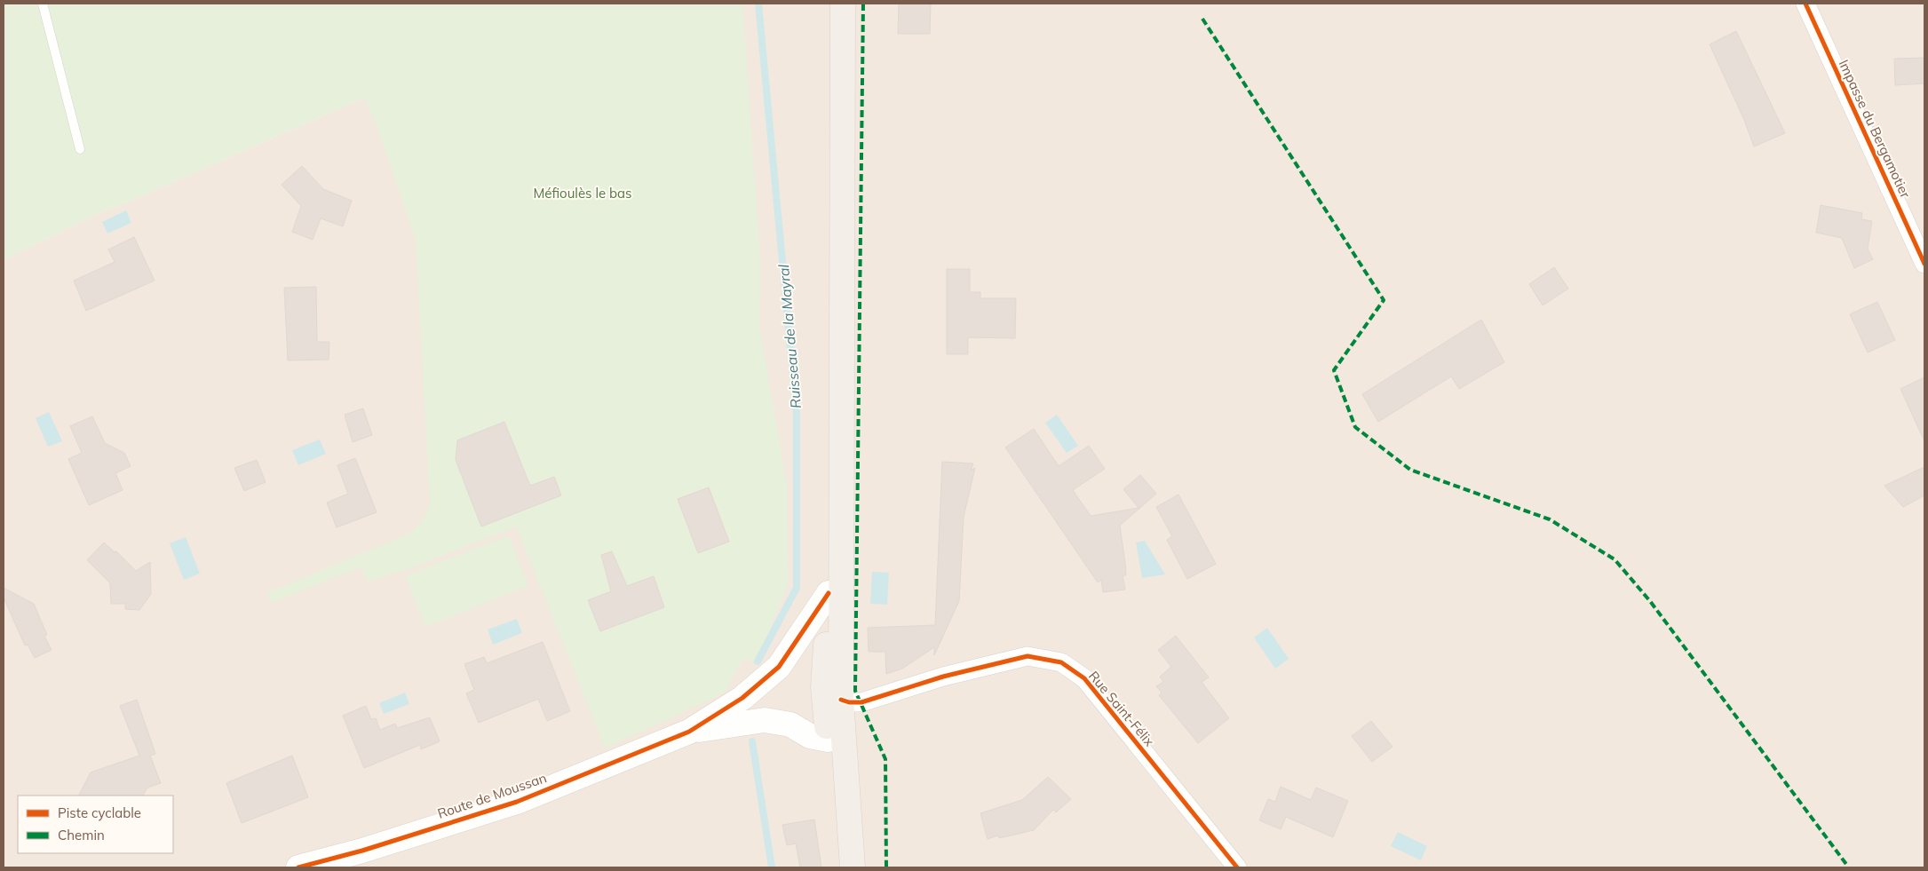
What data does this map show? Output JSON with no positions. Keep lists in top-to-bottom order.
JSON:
{
  "streets": {
    "street": ["Impasse du Bergamotier", "Rue Saint-Félix", "Route de Moussan"]
  },
  "water": ["Ruisseau de la Mayral"],
  "parks": ["Méfioulès le bas"],
  "legend": ["Piste cyclable", "Chemin"]
}
